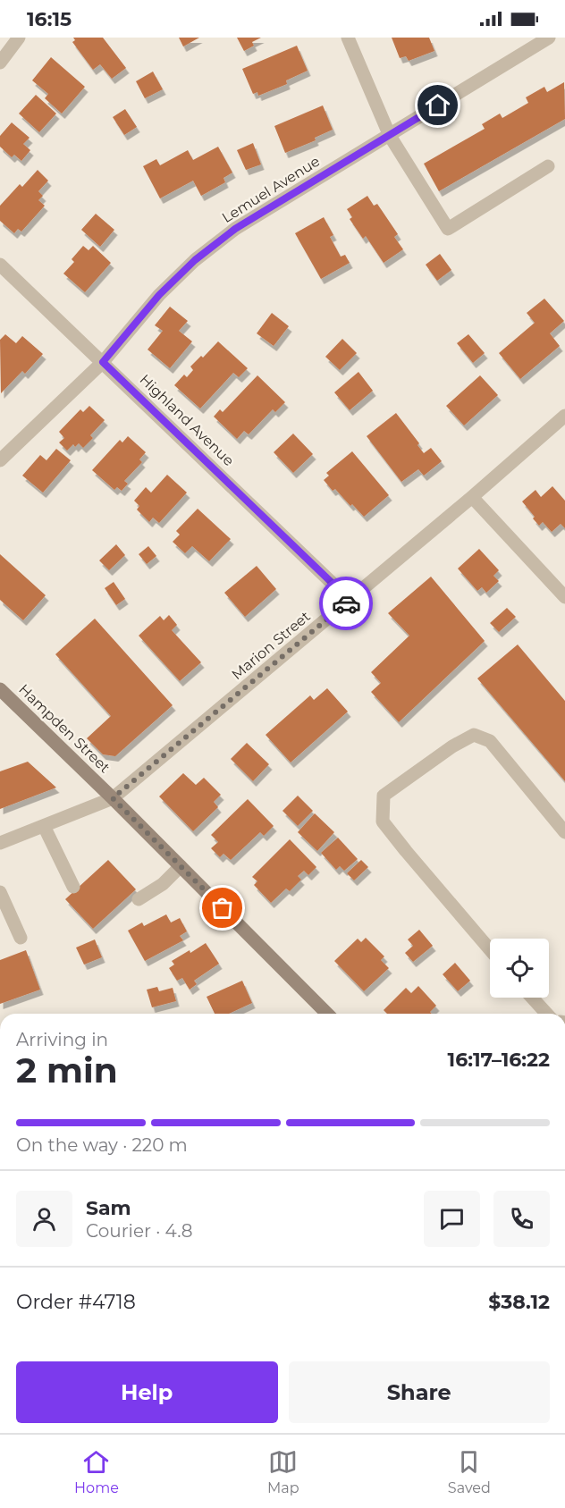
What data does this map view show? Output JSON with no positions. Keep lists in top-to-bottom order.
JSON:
{
  "streets": {
    "main road": ["Hampden Street"],
    "street": ["Lemuel Avenue", "Highland Avenue", "Marion Street"]
  },
  "crossings": [
    ["Lemuel Avenue", "Highland Avenue"],
    ["Highland Avenue", "Marion Street"],
    ["Marion Street", "Hampden Street"]
  ],
  "page": {
    "status": "16:15",
    "heading": ["2 min", "Arriving in", "16:17–16:22"],
    "panel": [
      "Sam",
      "Courier · 4.8",
      "Order #4718",
      "$38.12"
    ],
    "bar": "On the way · 220 m",
    "buttons": ["Help", "Share"],
    "tabs": ["Home", "Map", "Saved"]
  }
}
